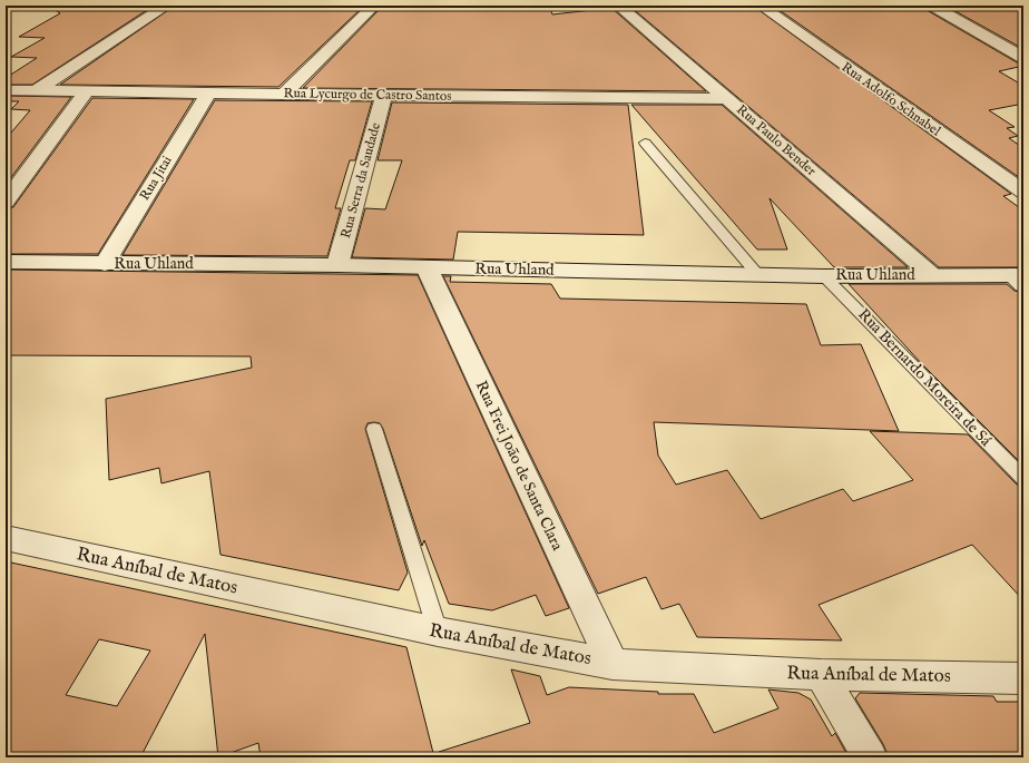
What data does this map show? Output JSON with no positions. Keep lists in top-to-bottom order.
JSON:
{
  "streets": {
    "street": [
      "Rua Lycurgo de Castro Santos",
      "Rua Adolfo Schnabel",
      "Rua Paulo Bender",
      "Rua Jitai",
      "Rua Serra da Saudade",
      "Rua Uhland",
      "Rua Frei João de Santa Clara",
      "Rua Aníbal de Matos"
    ],
    "lane": ["Rua Bernardo Moreira de Sá"]
  },
  "crossings": [
    ["Rua Lycurgo de Castro Santos", "Rua Paulo Bender"],
    ["Rua Lycurgo de Castro Santos", "Rua Jitai"],
    ["Rua Lycurgo de Castro Santos", "Rua Serra da Saudade"],
    ["Rua Paulo Bender", "Rua Uhland"],
    ["Rua Jitai", "Rua Uhland"],
    ["Rua Serra da Saudade", "Rua Uhland"],
    ["Rua Uhland", "Rua Bernardo Moreira de Sá"],
    ["Rua Uhland", "Rua Frei João de Santa Clara"],
    ["Rua Frei João de Santa Clara", "Rua Aníbal de Matos"]
  ]
}
